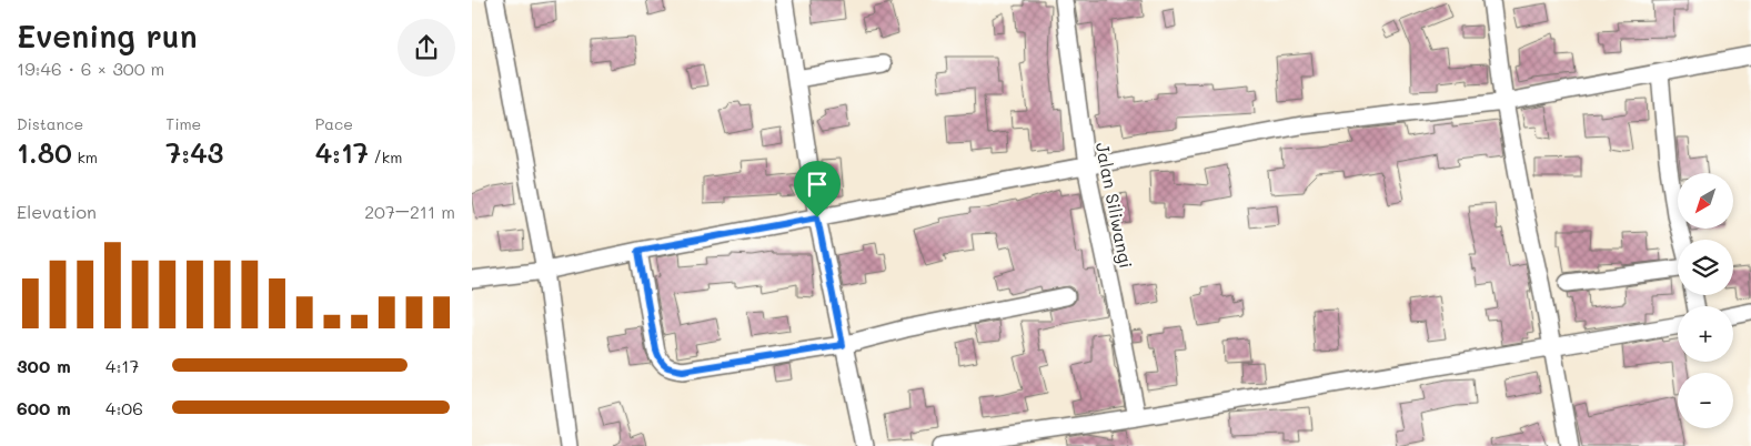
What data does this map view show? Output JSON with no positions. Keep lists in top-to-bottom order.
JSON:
{
  "streets": {
    "street": ["Jalan Siliwangi"]
  },
  "north": "bottom left",
  "page": {
    "heading": ["Evening run", "19:46 · 6 × 300 m"],
    "stats": [
      ["Distance", "1.80 km"],
      ["Time", "7:43"],
      ["Pace", "4:17 /km"]
    ],
    "map_buttons": ["+", "−"],
    "chart": ["Elevation", "207–211 m"],
    "list": [
      {
        "name": "300 m",
        "note": "4:17"
      },
      {
        "name": "600 m",
        "note": "4:06"
      }
    ]
  }
}
